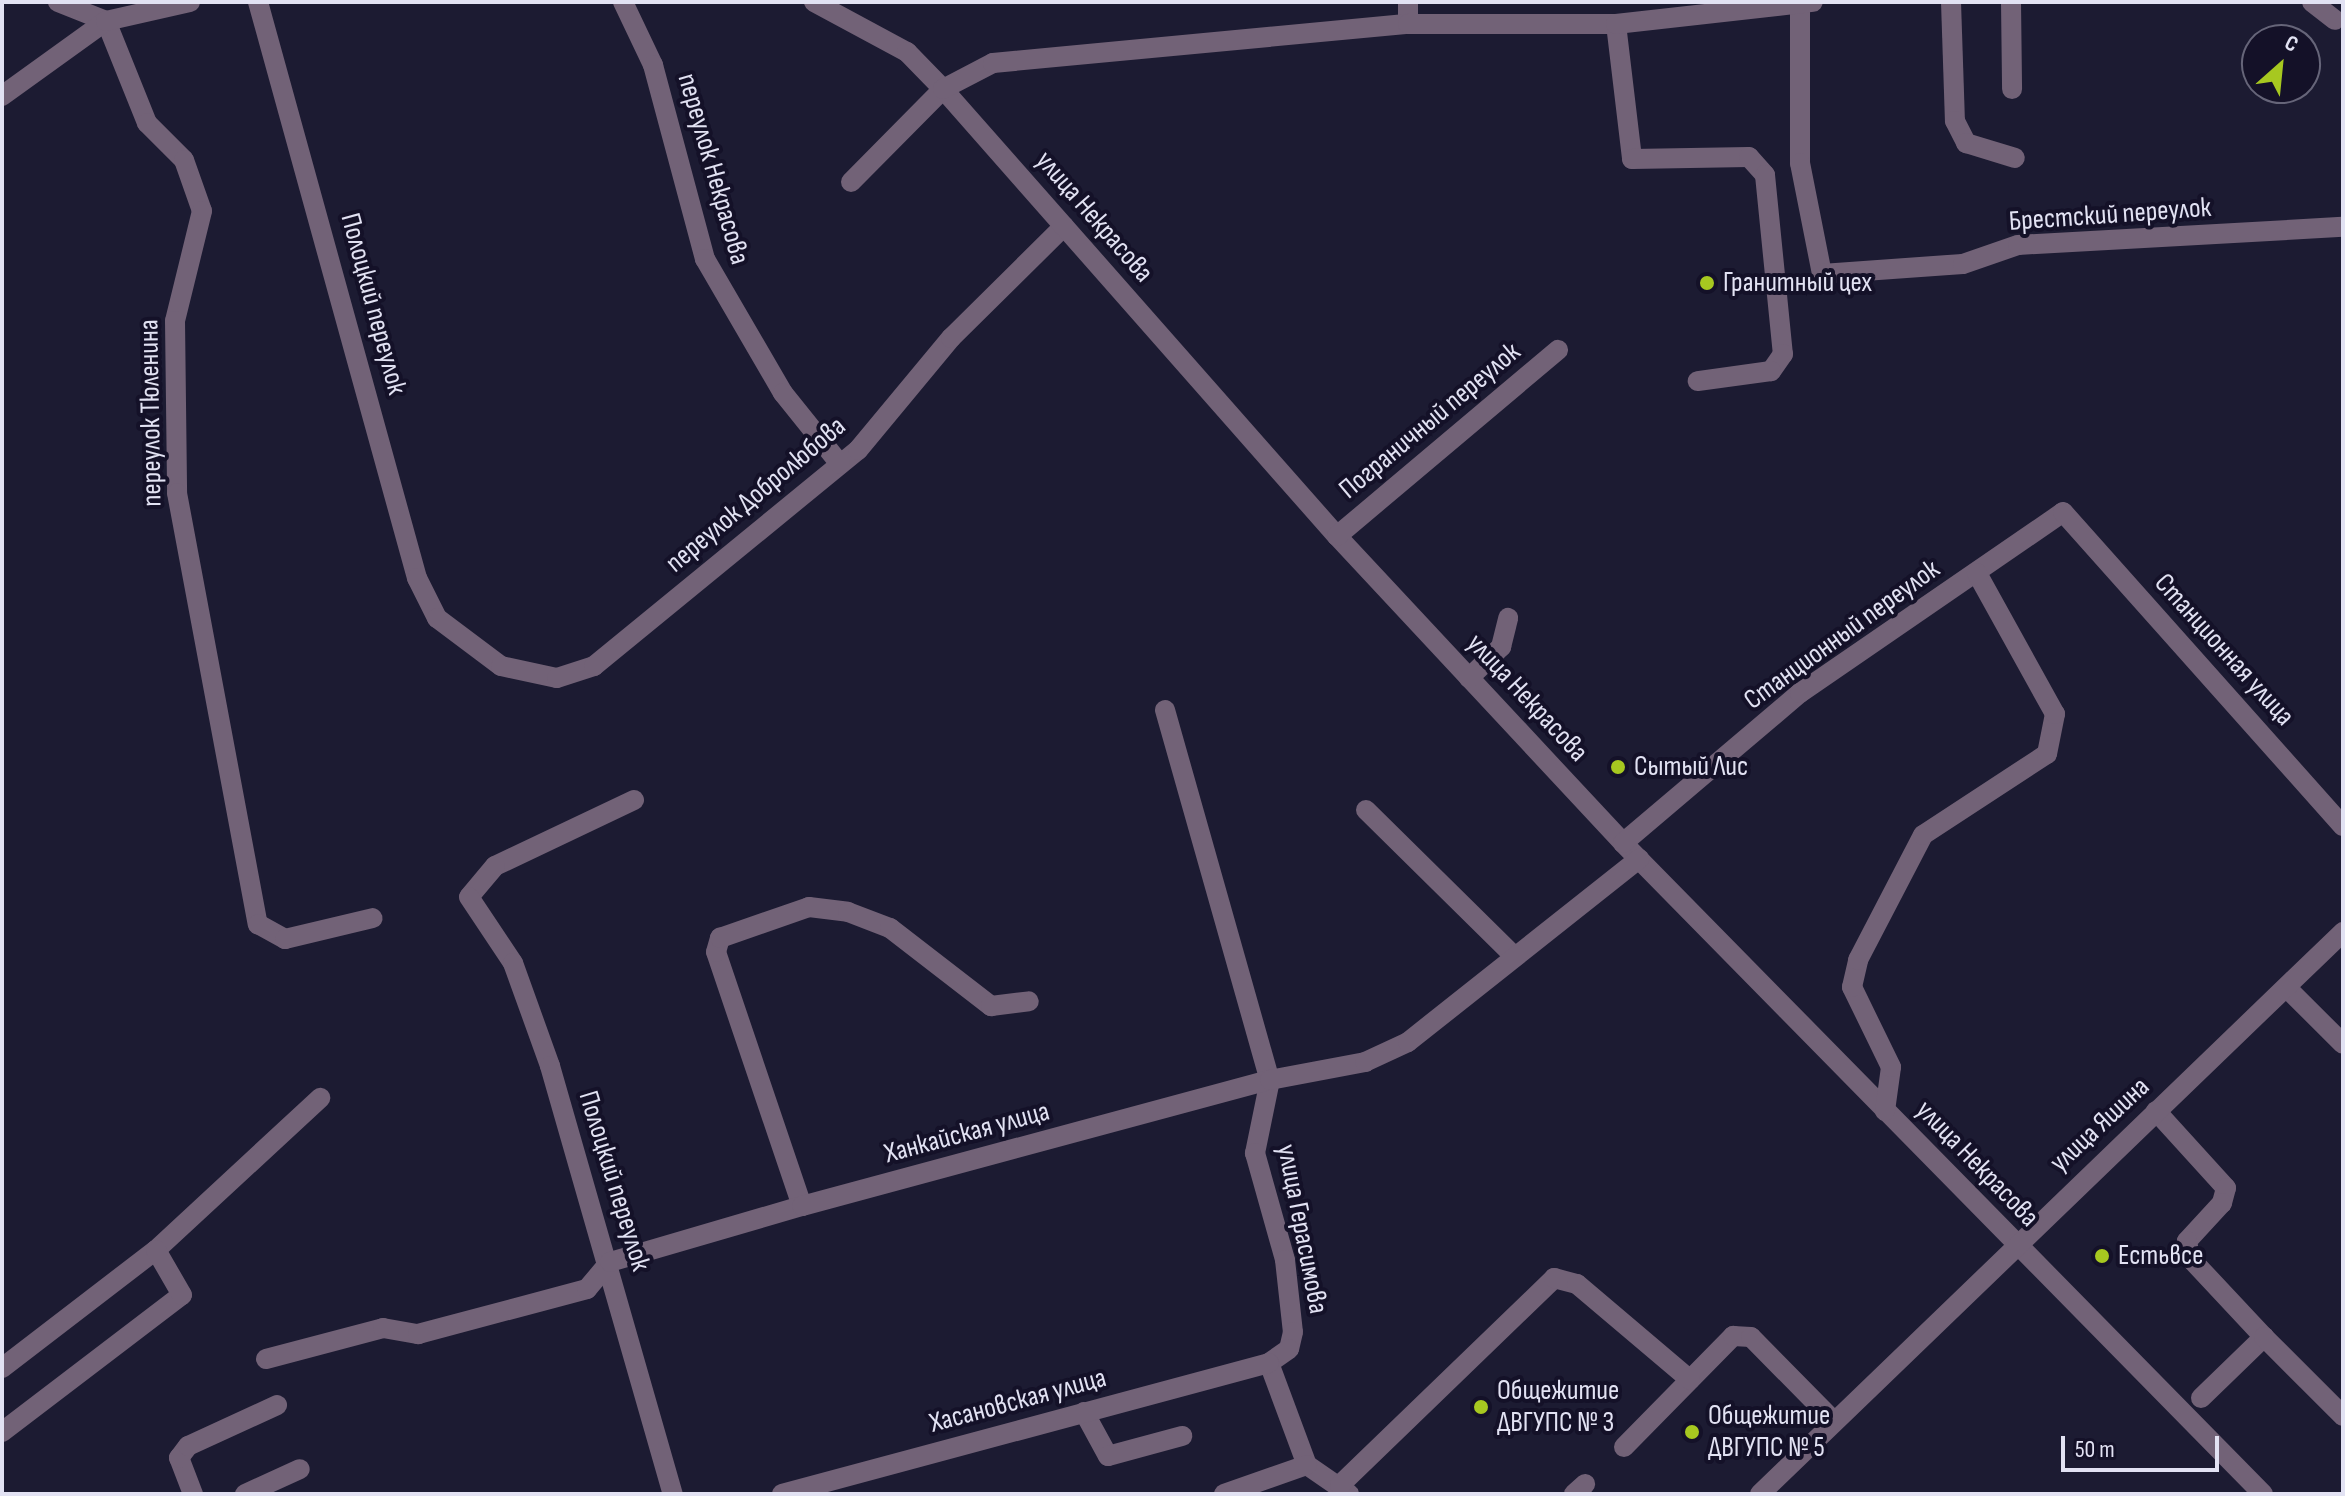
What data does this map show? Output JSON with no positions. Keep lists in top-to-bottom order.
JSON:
{
  "streets": {
    "street": [
      "переулок Некрасова",
      "Брестский переулок",
      "улица Некрасова",
      "Полоцкий переулок",
      "переулок Тюленина",
      "Пограничный переулок",
      "переулок Добролюбова",
      "Станционный переулок",
      "Станционная улица",
      "улица Яшина",
      "Ханкайская улица",
      "улица Герасимова",
      "Хасановская улица"
    ]
  },
  "crossings": [
    ["переулок Некрасова", "переулок Добролюбова"],
    ["улица Некрасова", "Пограничный переулок"],
    ["улица Некрасова", "переулок Добролюбова"],
    ["улица Некрасова", "Станционный переулок"],
    ["улица Некрасова", "улица Яшина"],
    ["улица Некрасова", "Ханкайская улица"],
    ["Полоцкий переулок", "переулок Добролюбова"],
    ["Полоцкий переулок", "Ханкайская улица"],
    ["Станционный переулок", "Станционная улица"],
    ["Ханкайская улица", "улица Герасимова"],
    ["улица Герасимова", "Хасановская улица"]
  ],
  "places": [
    "Гранитный цех",
    "Сытый Лис",
    "Естьвсе",
    "Общежитие ДВГУПС № 3",
    "Общежитие ДВГУПС № 5"
  ],
  "scale_bar": "50 m",
  "north": "top right"
}
